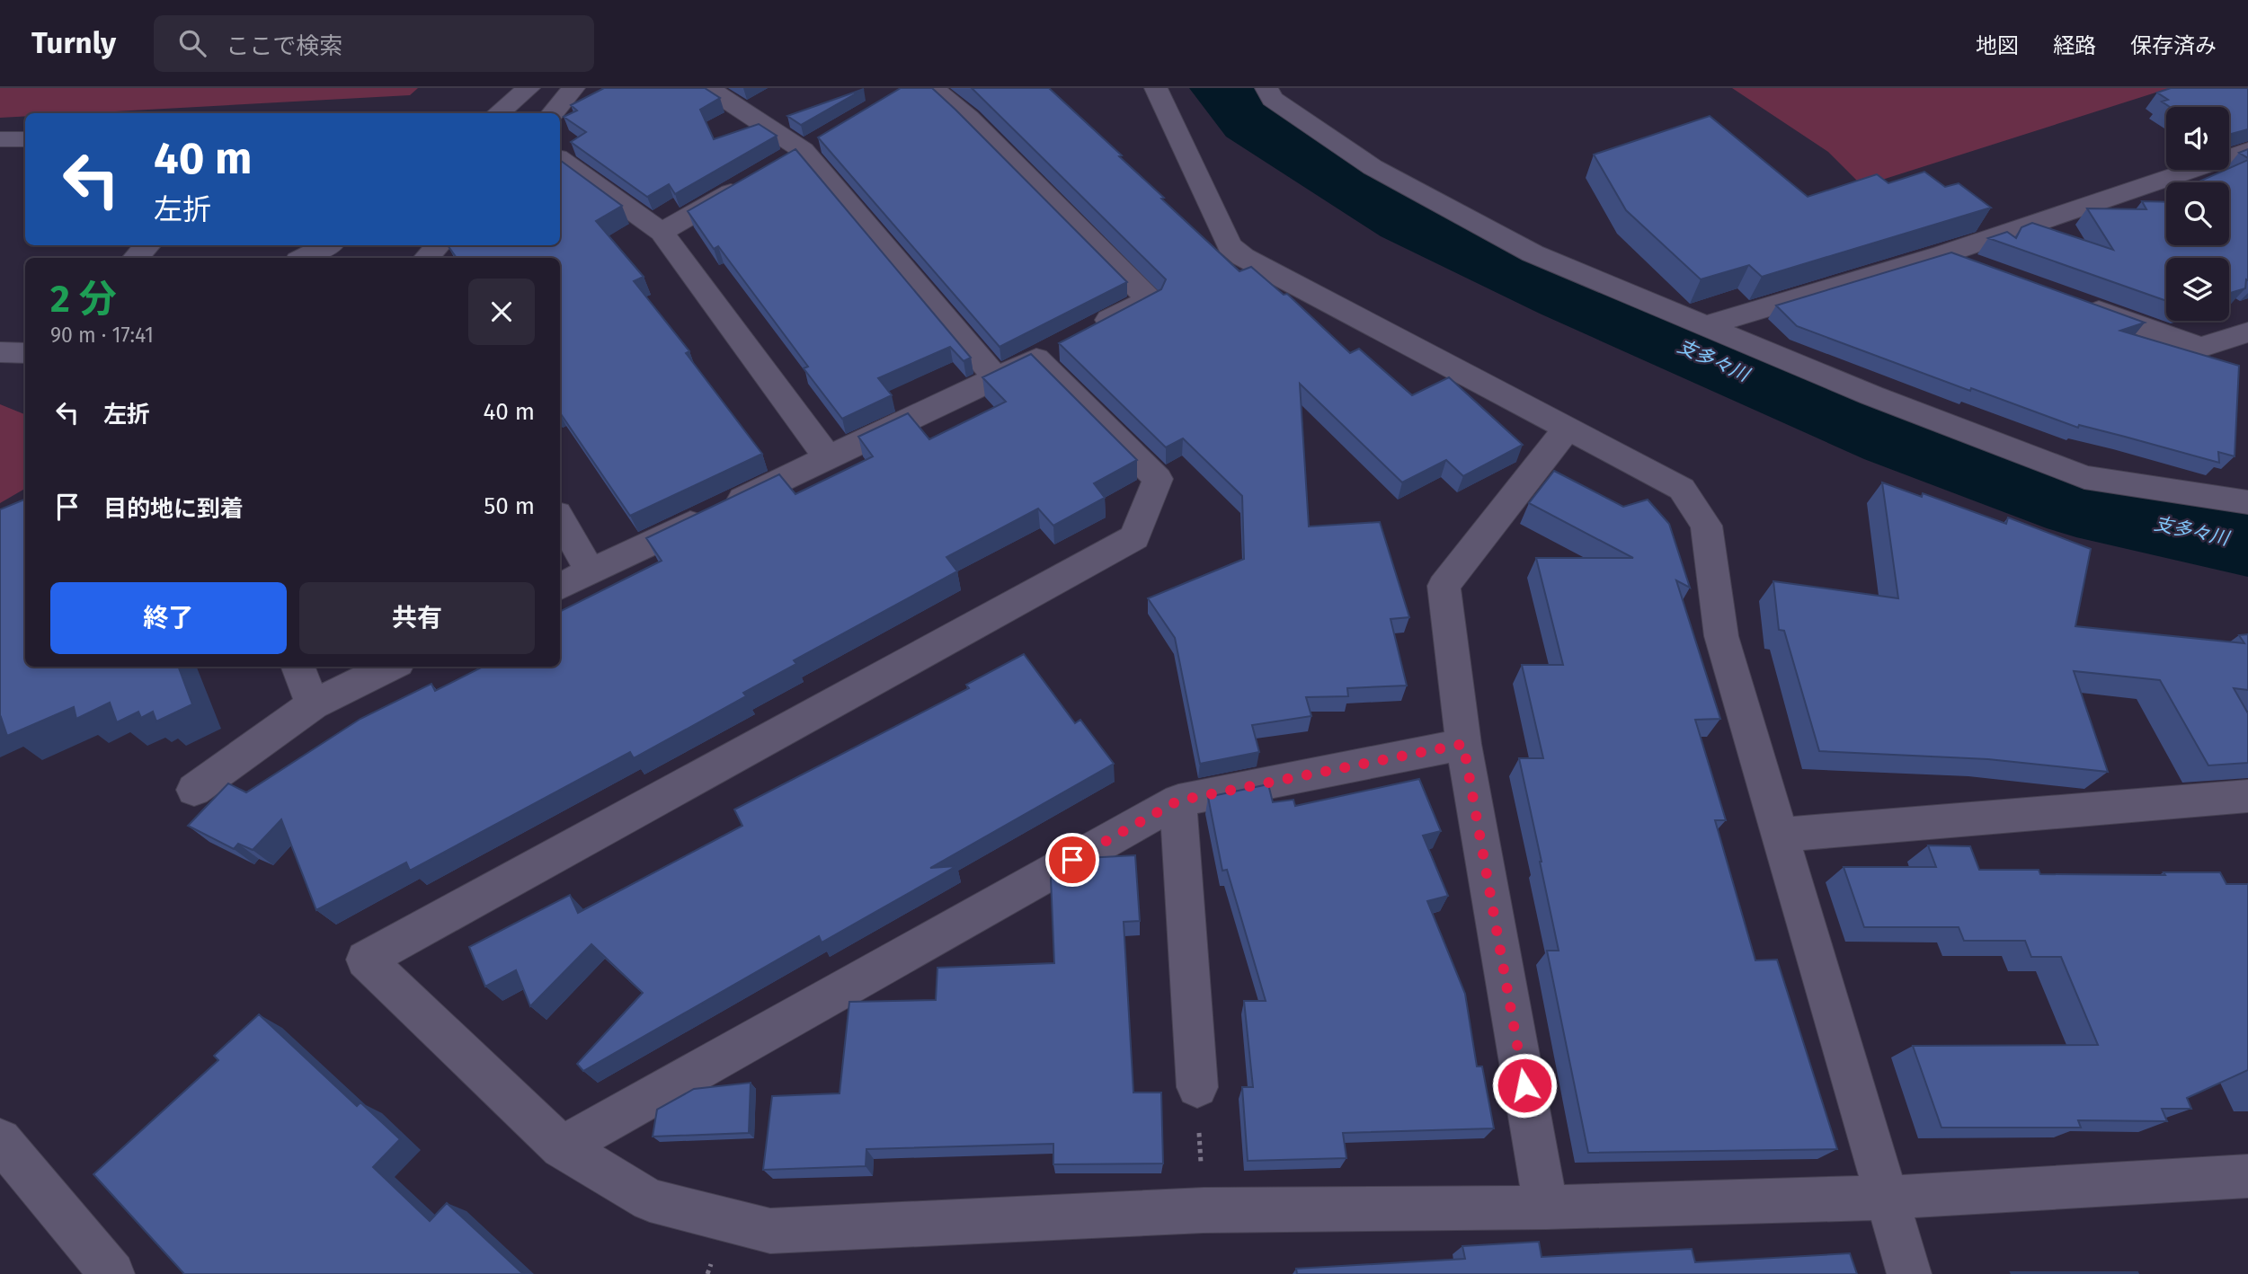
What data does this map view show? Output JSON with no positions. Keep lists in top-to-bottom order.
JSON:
{
  "water": ["支多々川"],
  "page": {
    "header": "Turnly",
    "search": "ここで検索",
    "nav": ["地図", "経路", "保存済み"],
    "turn": ["40 m", "左折"],
    "heading": ["2 分", "90 m · 17:41"],
    "list": [
      {
        "name": "左折",
        "value": "40 m"
      },
      {
        "name": "目的地に到着",
        "value": "50 m"
      }
    ],
    "buttons": ["終了", "共有"]
  }
}
